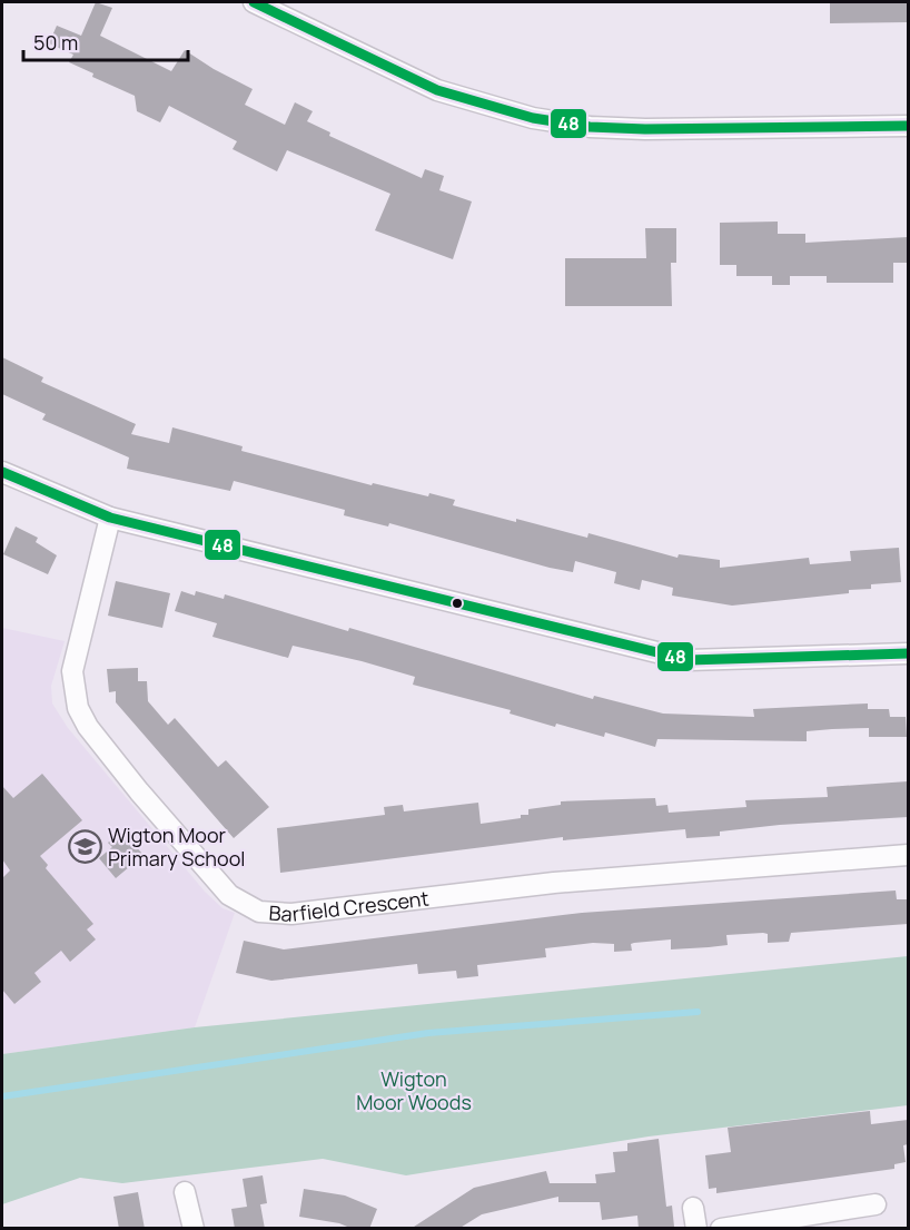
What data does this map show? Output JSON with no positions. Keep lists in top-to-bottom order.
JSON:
{
  "streets": {
    "street": ["Barfield Crescent"]
  },
  "parks": ["Wigton Moor Woods"],
  "places": {
    "school or university": ["Wigton Moor Primary School"]
  },
  "lines": ["transit line 48"],
  "scale_bar": "50 m"
}
